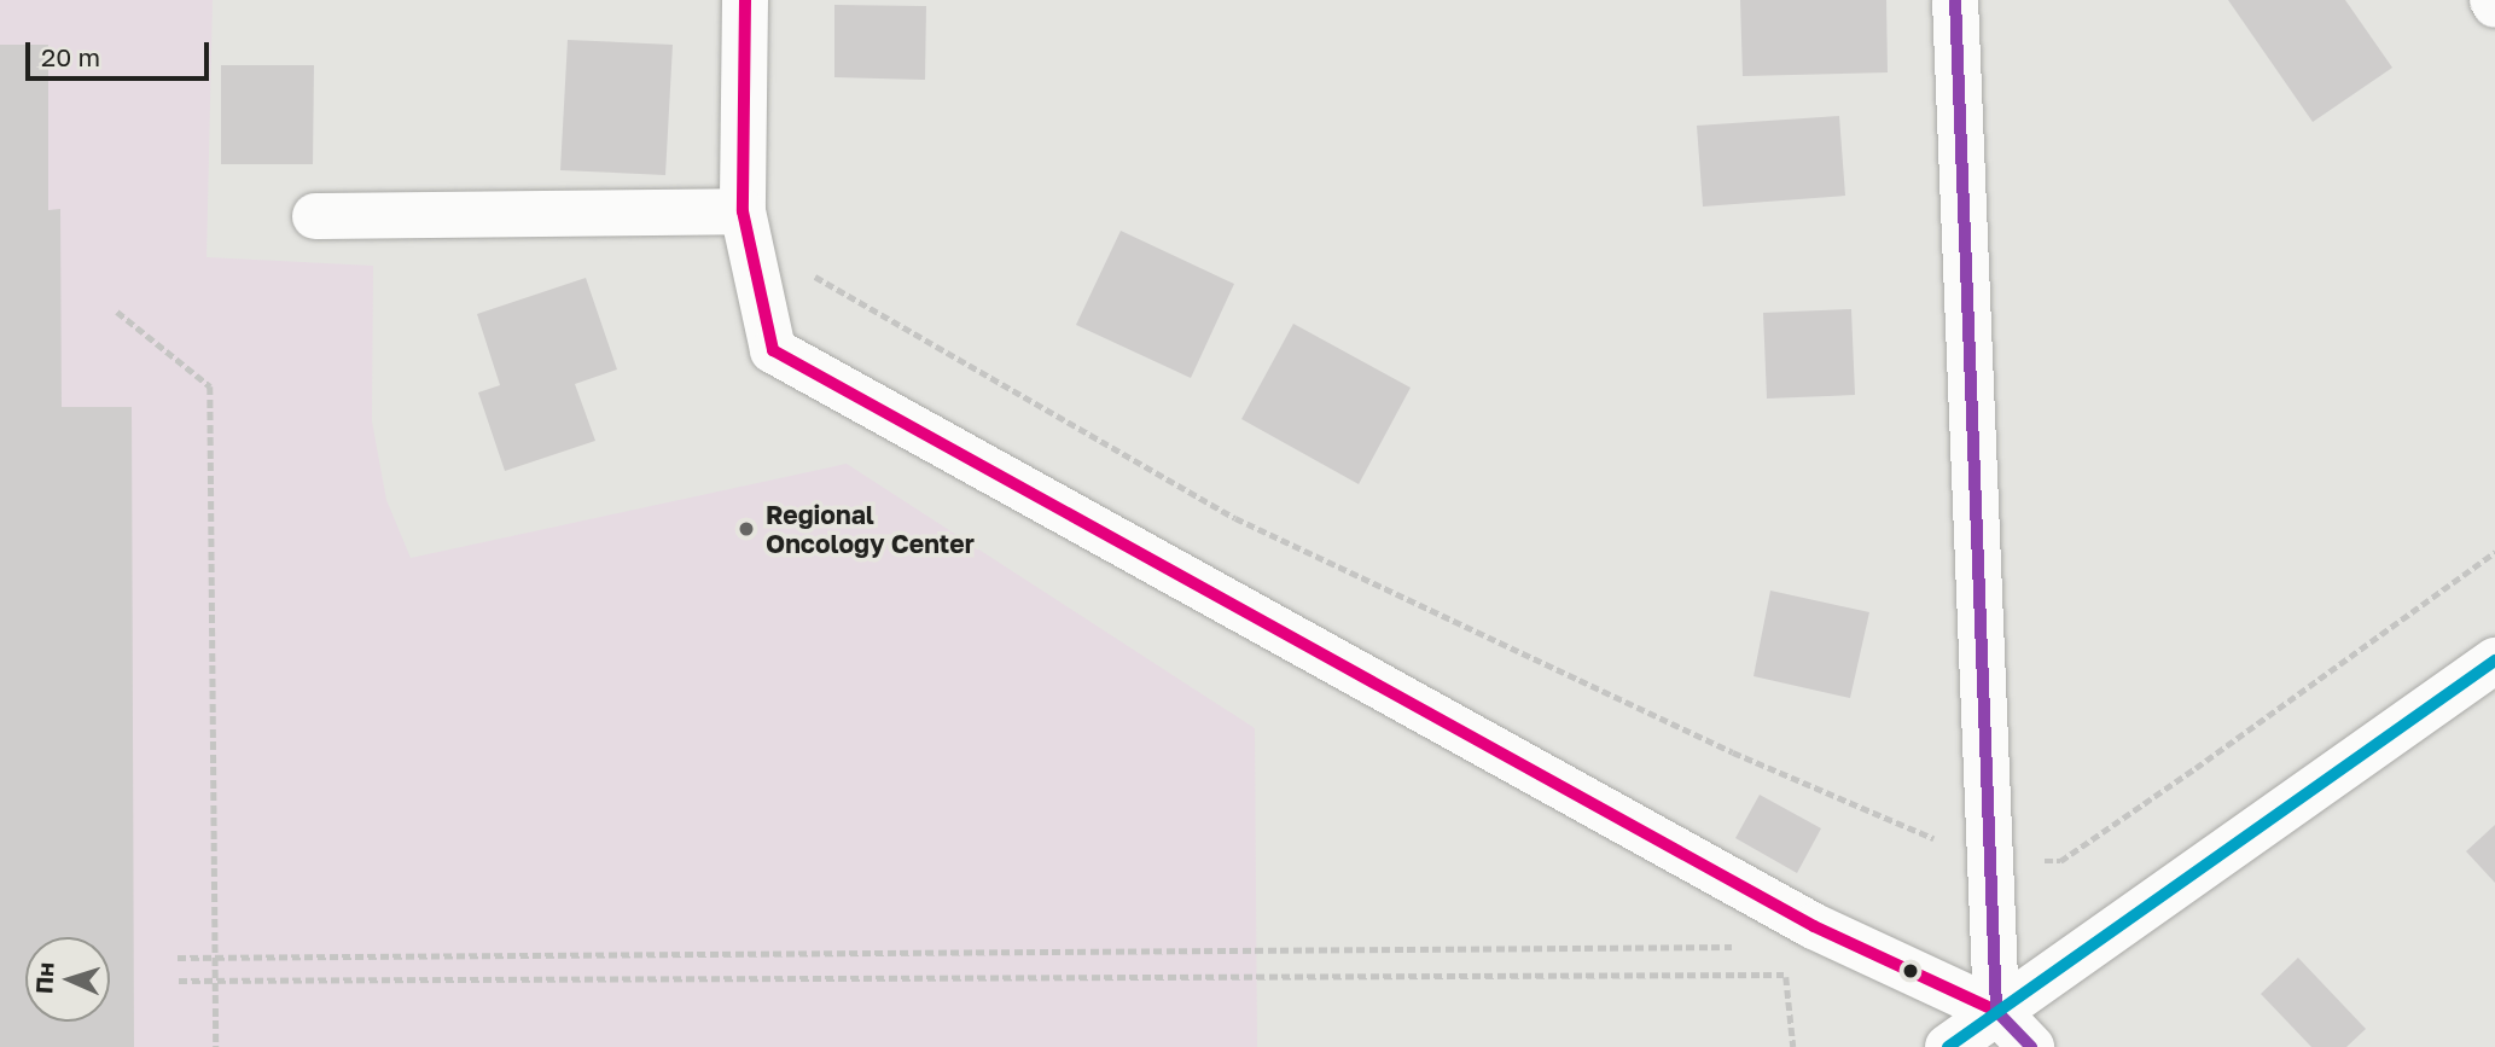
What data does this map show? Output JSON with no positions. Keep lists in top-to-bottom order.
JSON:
{
  "places": ["Regional Oncology Center"],
  "scale_bar": "20 m",
  "north": "left"
}
